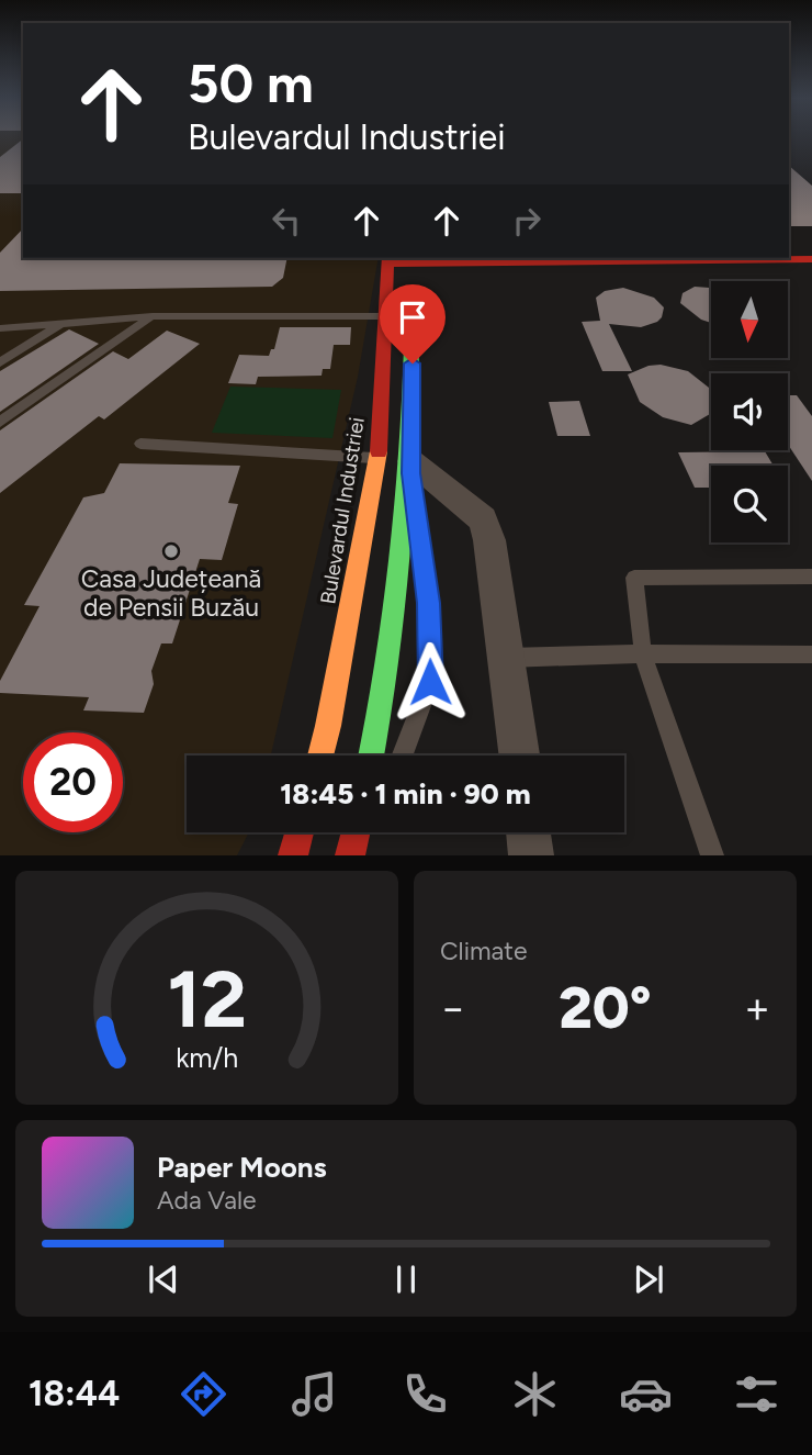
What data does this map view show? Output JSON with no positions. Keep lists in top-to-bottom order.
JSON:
{
  "streets": {
    "main road": ["Bulevardul Industriei"]
  },
  "places": ["Casa Județeană de Pensii Buzău"],
  "north": "bottom",
  "page": {
    "turn": ["50 m", "Bulevardul Industriei"],
    "limit": "20",
    "trip": "18:45 · 1 min · 90 m",
    "tile": "Climate",
    "heat": ["−", "20°", "+"],
    "song": ["Paper Moons", "Ada Vale"],
    "tabs": "18:44",
    "gauge": ["12", "km/h"]
  }
}
